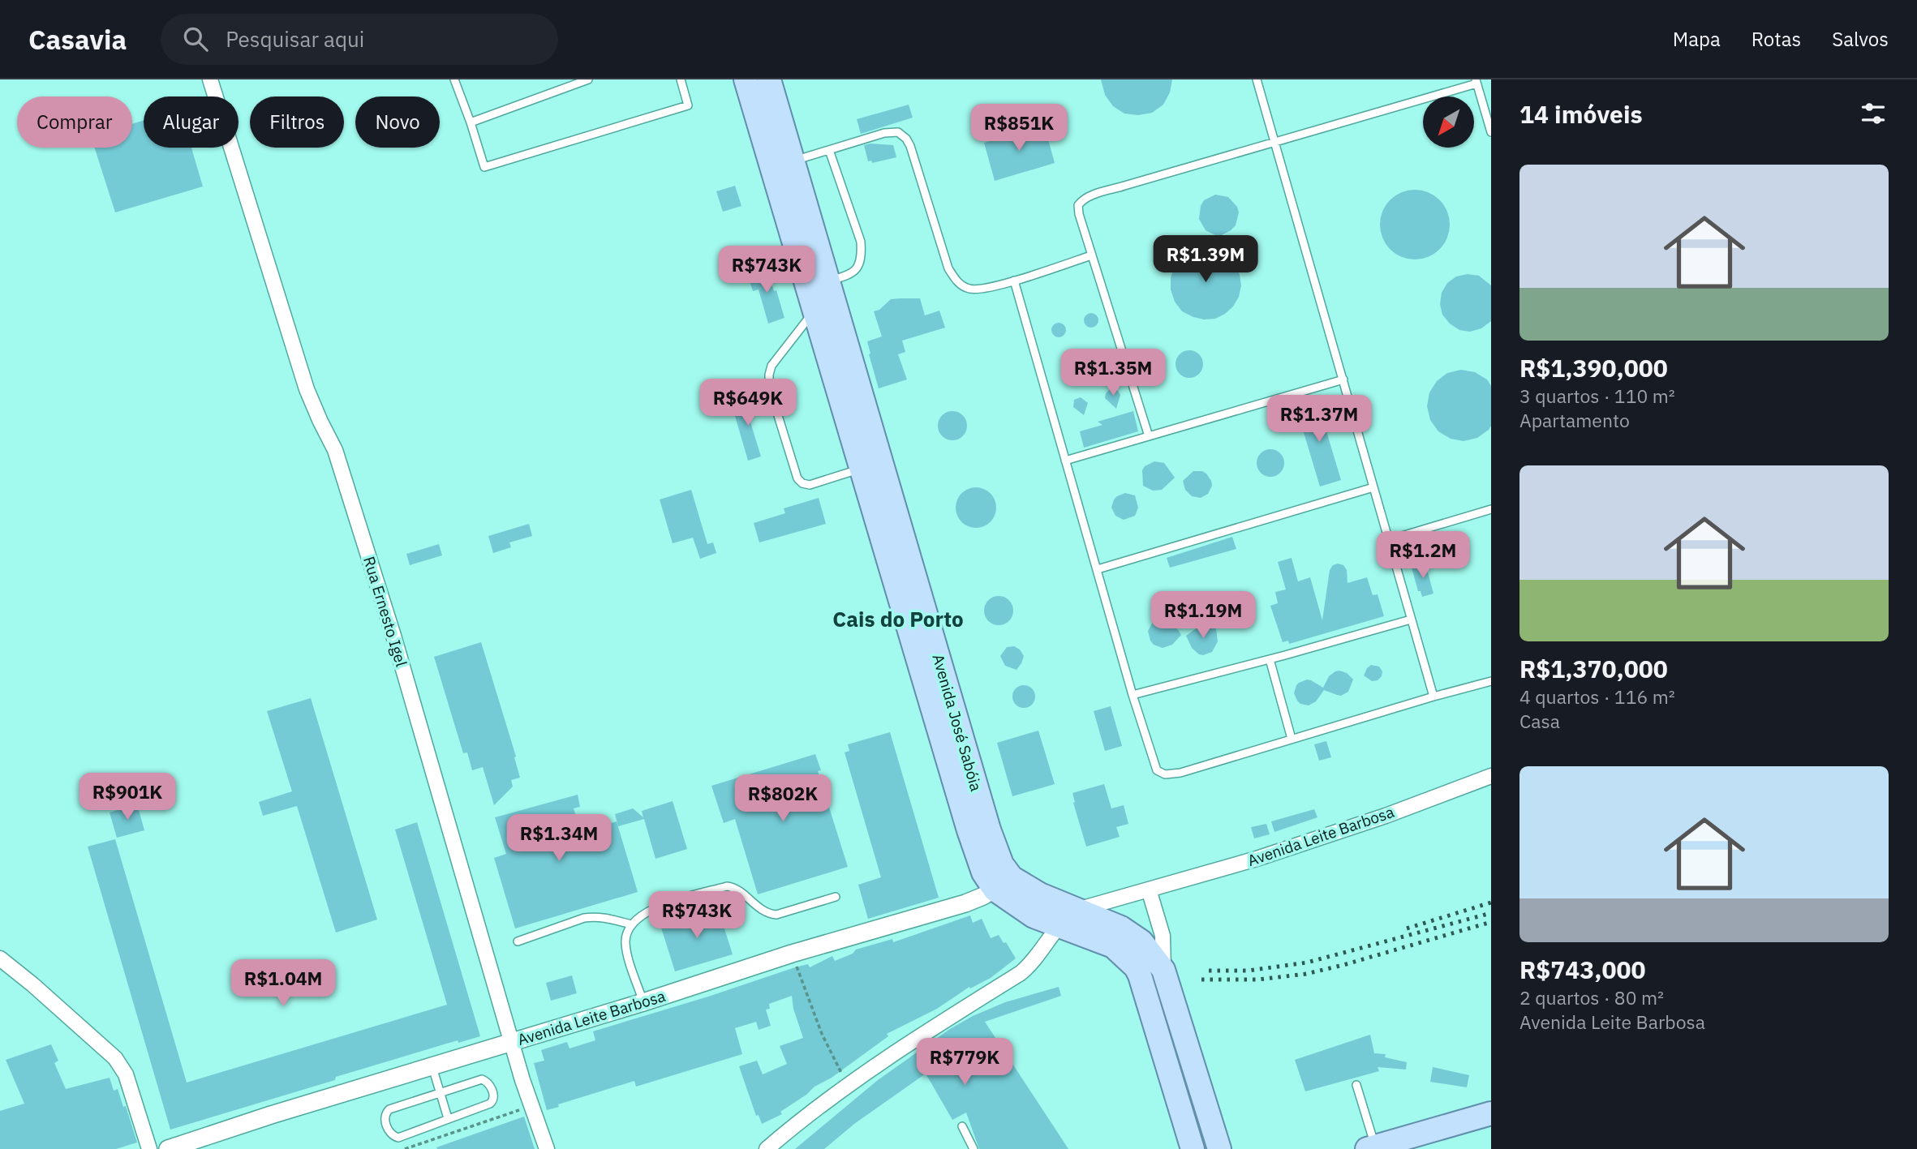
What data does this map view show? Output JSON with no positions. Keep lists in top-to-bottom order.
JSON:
{
  "streets": {
    "main road": ["Avenida José Sabóia"],
    "street": ["Rua Ernesto Igel", "Avenida Leite Barbosa"]
  },
  "crossings": [
    ["Rua Ernesto Igel", "Avenida Leite Barbosa"],
    ["Avenida José Sabóia", "Avenida Leite Barbosa"]
  ],
  "districts": ["Cais do Porto"],
  "north": "bottom left",
  "page": {
    "header": "Casavia",
    "search": "Pesquisar aqui",
    "nav": ["Mapa", "Rotas", "Salvos"],
    "heading": "14 imóveis",
    "chip": [
      "Comprar",
      "Alugar",
      "Filtros",
      "Novo"
    ],
    "price": [
      "R$851K",
      "R$1.39M",
      "R$743K",
      "R$1.35M",
      "R$649K",
      "R$1.37M",
      "R$1.2M",
      "R$1.19M",
      "R$901K",
      "R$802K",
      "R$1.34M",
      "R$743K",
      "R$1.04M",
      "R$779K"
    ],
    "list": [
      {
        "name": "R$1,390,000",
        "note": "3 quartos · 110 m² · Apartamento"
      },
      {
        "name": "R$1,370,000",
        "note": "4 quartos · 116 m² · Casa"
      },
      {
        "name": "R$743,000",
        "note": "2 quartos · 80 m² · Avenida Leite Barbosa"
      }
    ]
  }
}
